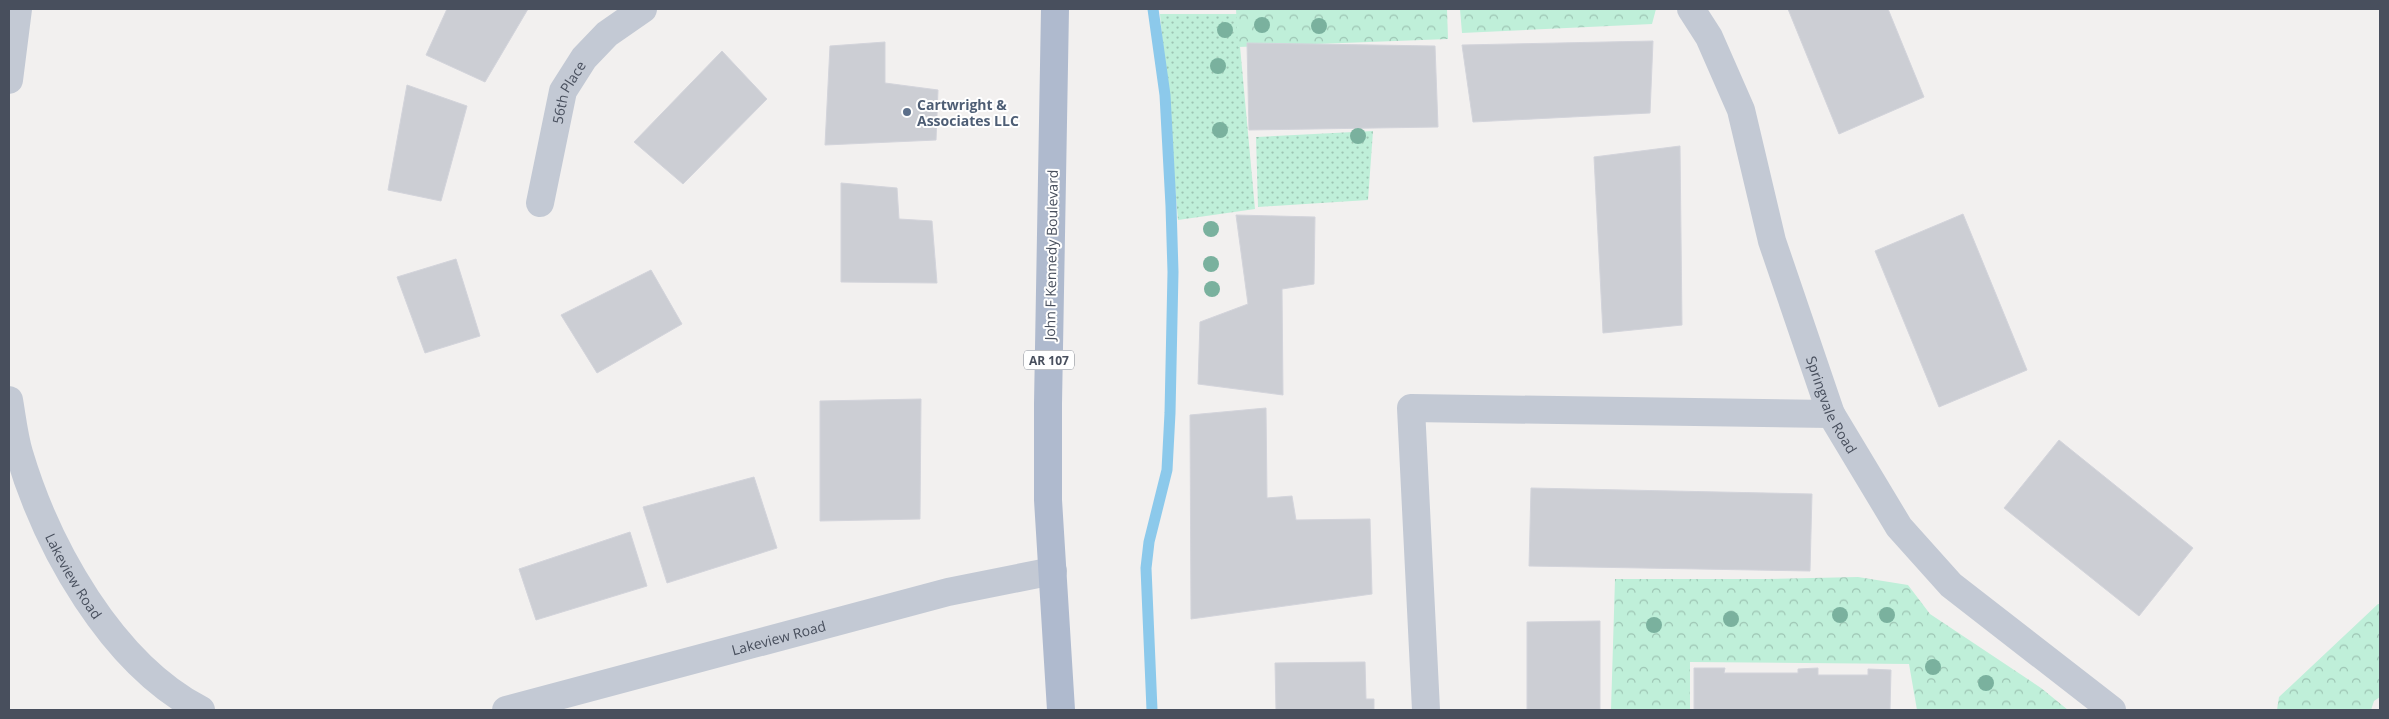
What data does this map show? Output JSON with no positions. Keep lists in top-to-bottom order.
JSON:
{
  "streets": {
    "main road": ["John F Kennedy Boulevard", "AR 107"],
    "street": ["56th Place", "Springvale Road", "Lakeview Road"]
  },
  "crossings": [
    ["John F Kennedy Boulevard", "Lakeview Road"]
  ],
  "places": ["Cartwright & Associates LLC"]
}
